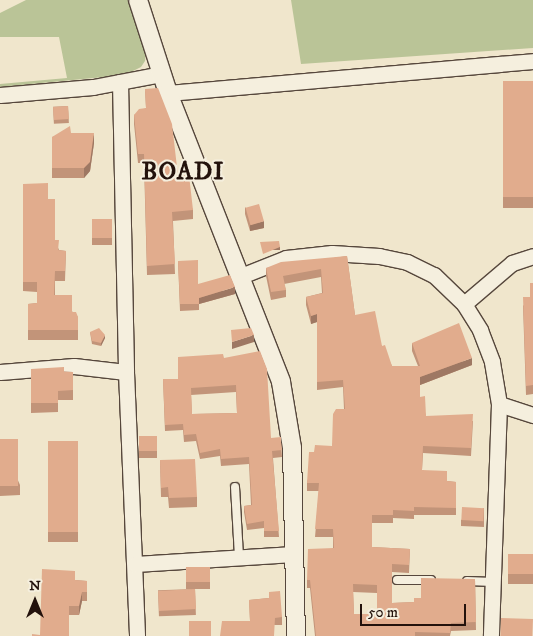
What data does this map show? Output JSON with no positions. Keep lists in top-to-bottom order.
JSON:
{
  "districts": ["BOADI"],
  "scale_bar": "50 m",
  "north": "top"
}
